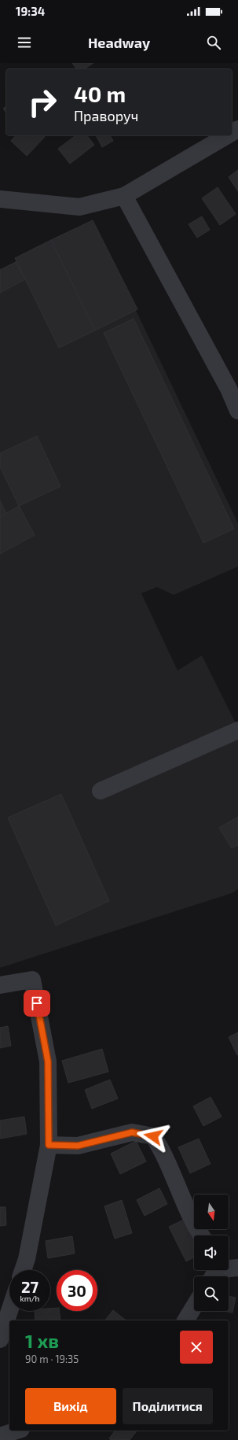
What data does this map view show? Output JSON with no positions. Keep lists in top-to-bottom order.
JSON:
{
  "north": "bottom",
  "page": {
    "status": "19:34",
    "header": "Headway",
    "turn": ["40 m", "Праворуч"],
    "speed": "27 km/h",
    "limit": "30",
    "heading": ["1 хв", "90 m · 19:35"],
    "buttons": ["Вихід", "Поділитися"]
  }
}
